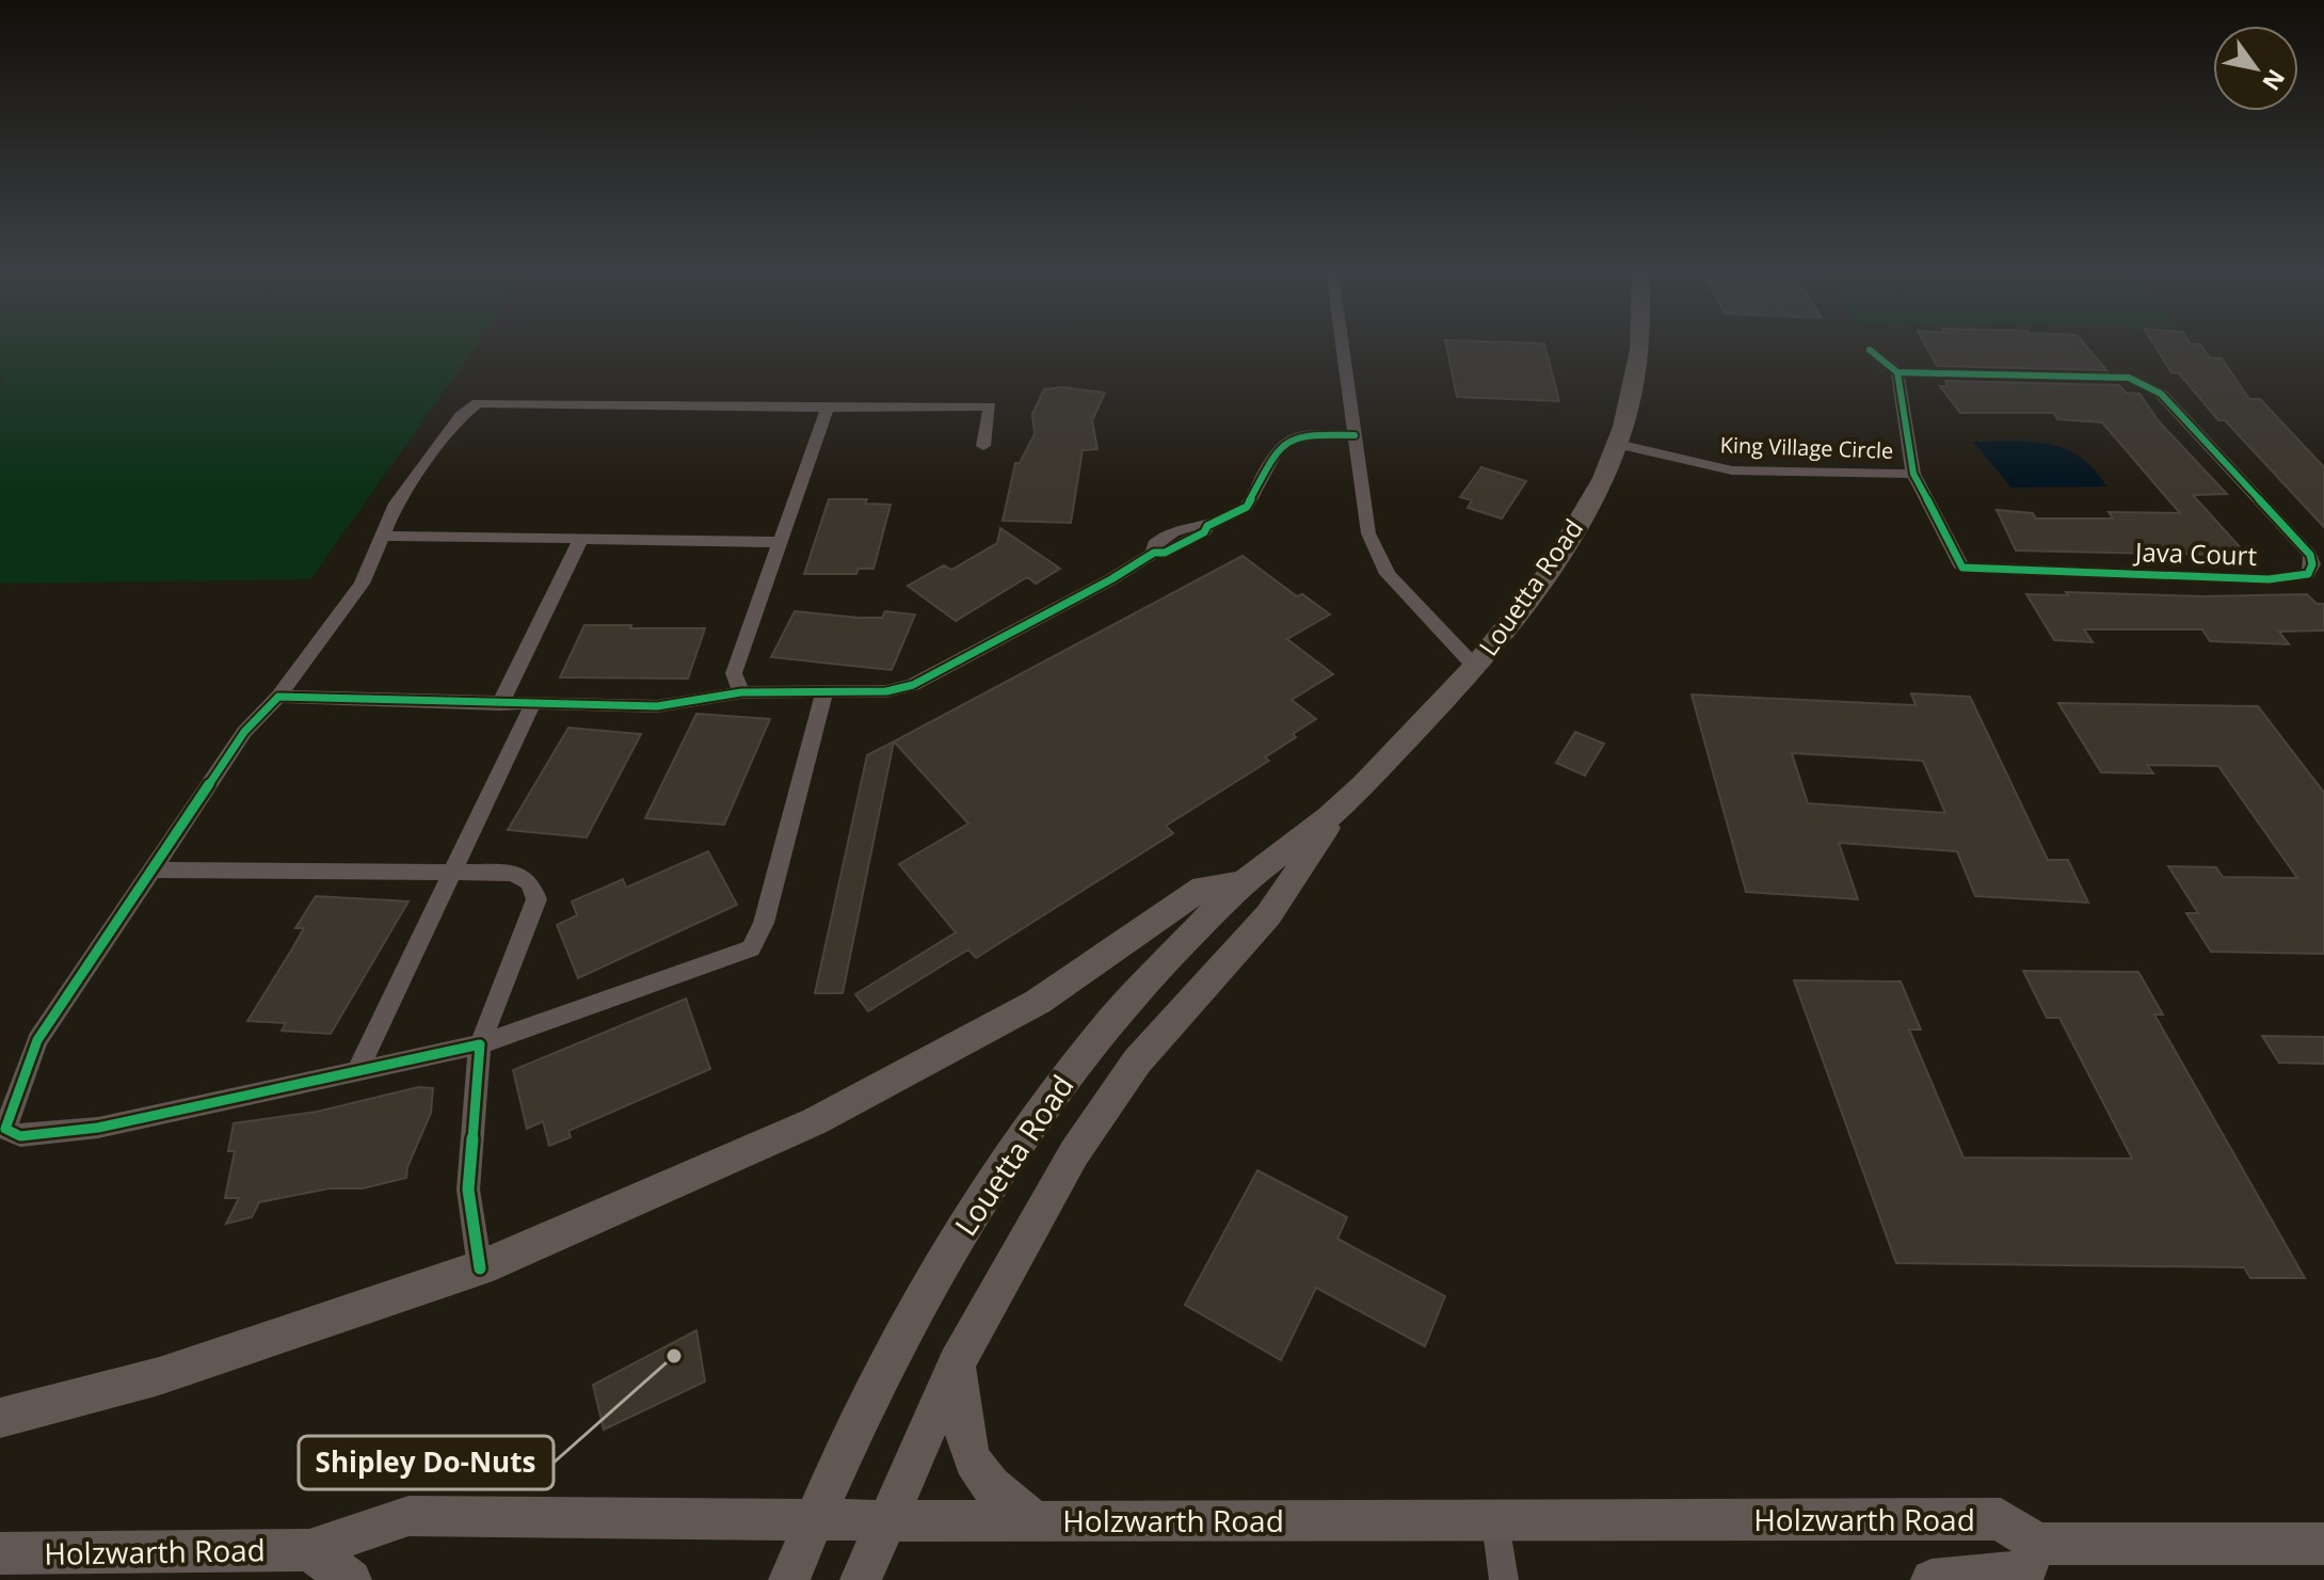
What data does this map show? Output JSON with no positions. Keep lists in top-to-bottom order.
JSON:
{
  "streets": {
    "main road": ["Louetta Road", "Holzwarth Road"],
    "street": ["King Village Circle", "Java Court"]
  },
  "crossings": [
    ["King Village Circle", "Java Court"],
    ["King Village Circle", "Louetta Road"],
    ["Louetta Road", "Holzwarth Road"]
  ],
  "places": ["Shipley Do-Nuts"],
  "north": "bottom right"
}
